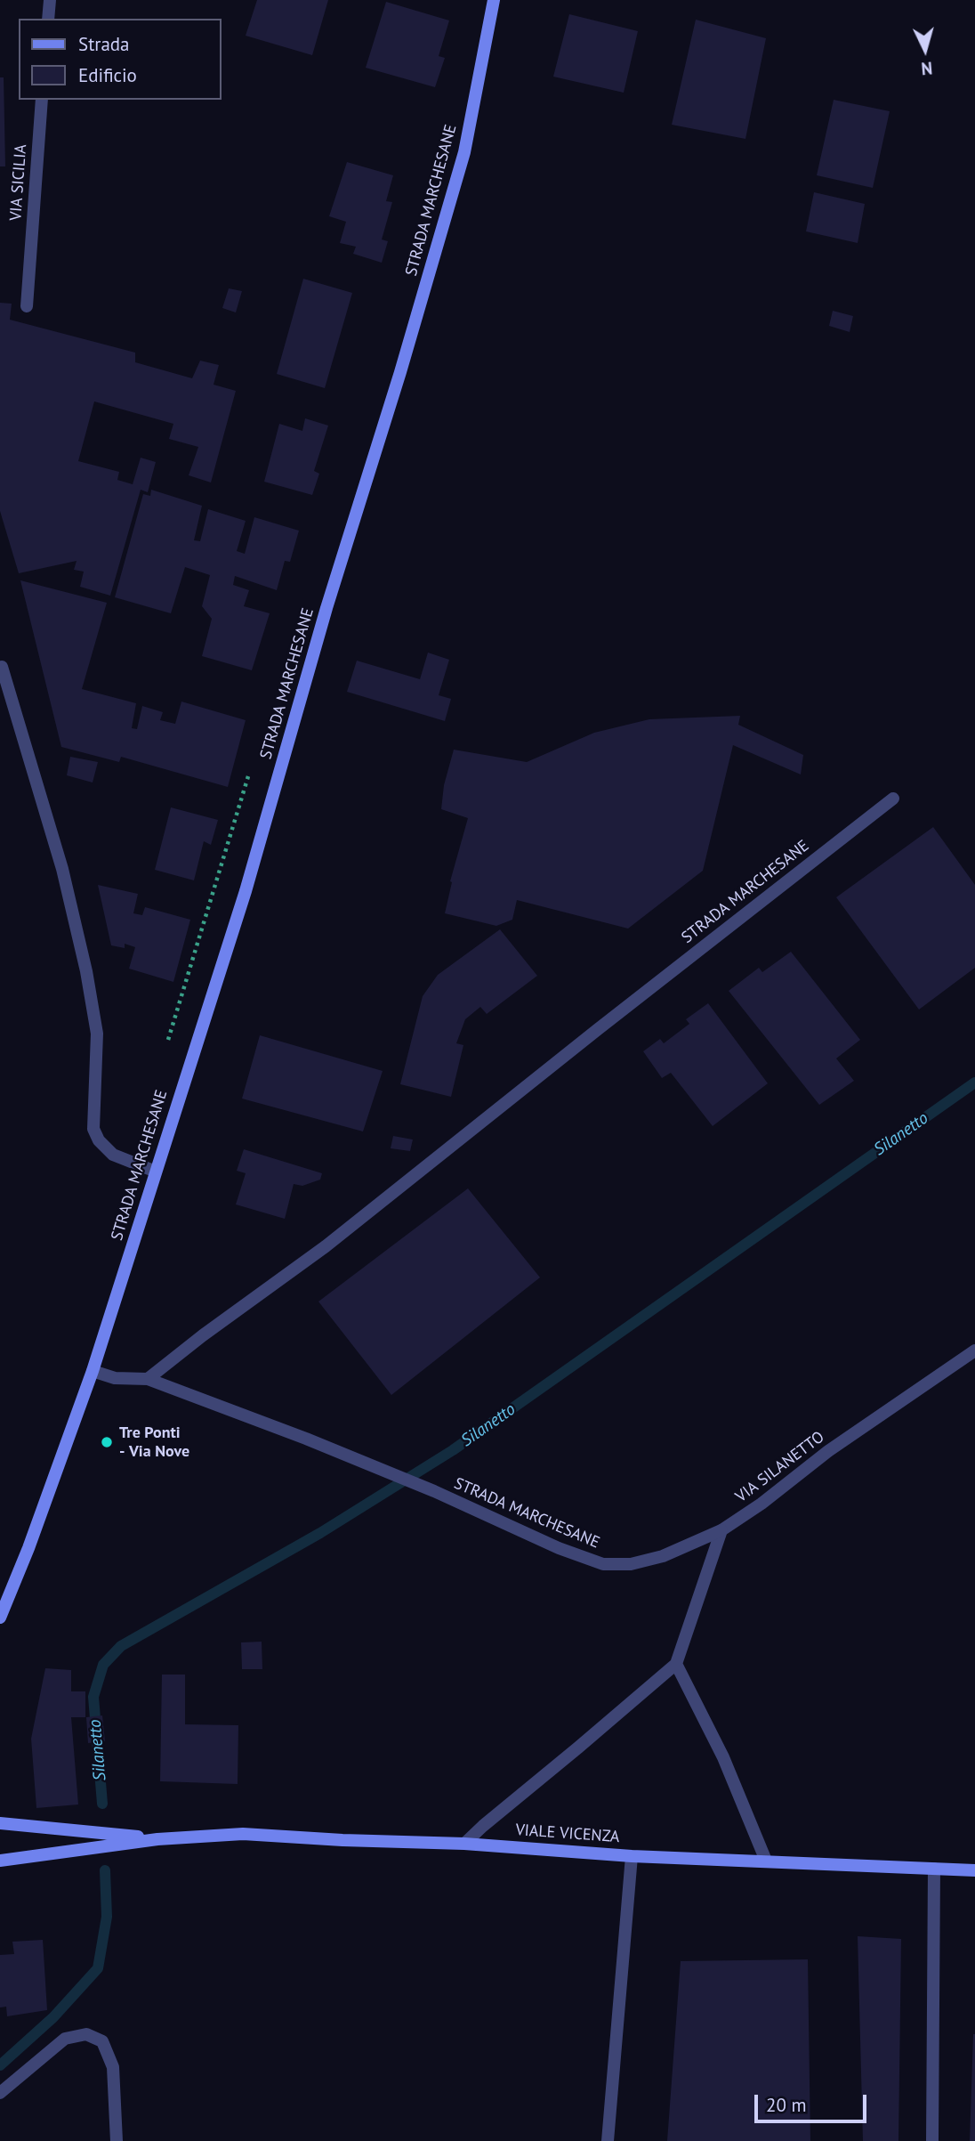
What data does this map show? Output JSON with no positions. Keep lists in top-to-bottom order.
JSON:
{
  "streets": {
    "main road": ["STRADA MARCHESANE", "VIALE VICENZA"],
    "street": ["VIA SICILIA", "VIA SILANETTO"]
  },
  "crossings": [
    ["STRADA MARCHESANE", "VIA SILANETTO"]
  ],
  "water": ["Silanetto"],
  "places": ["Tre Ponti - Via Nove"],
  "legend": ["Strada", "Edificio"],
  "scale_bar": "20 m",
  "north": "bottom"
}
